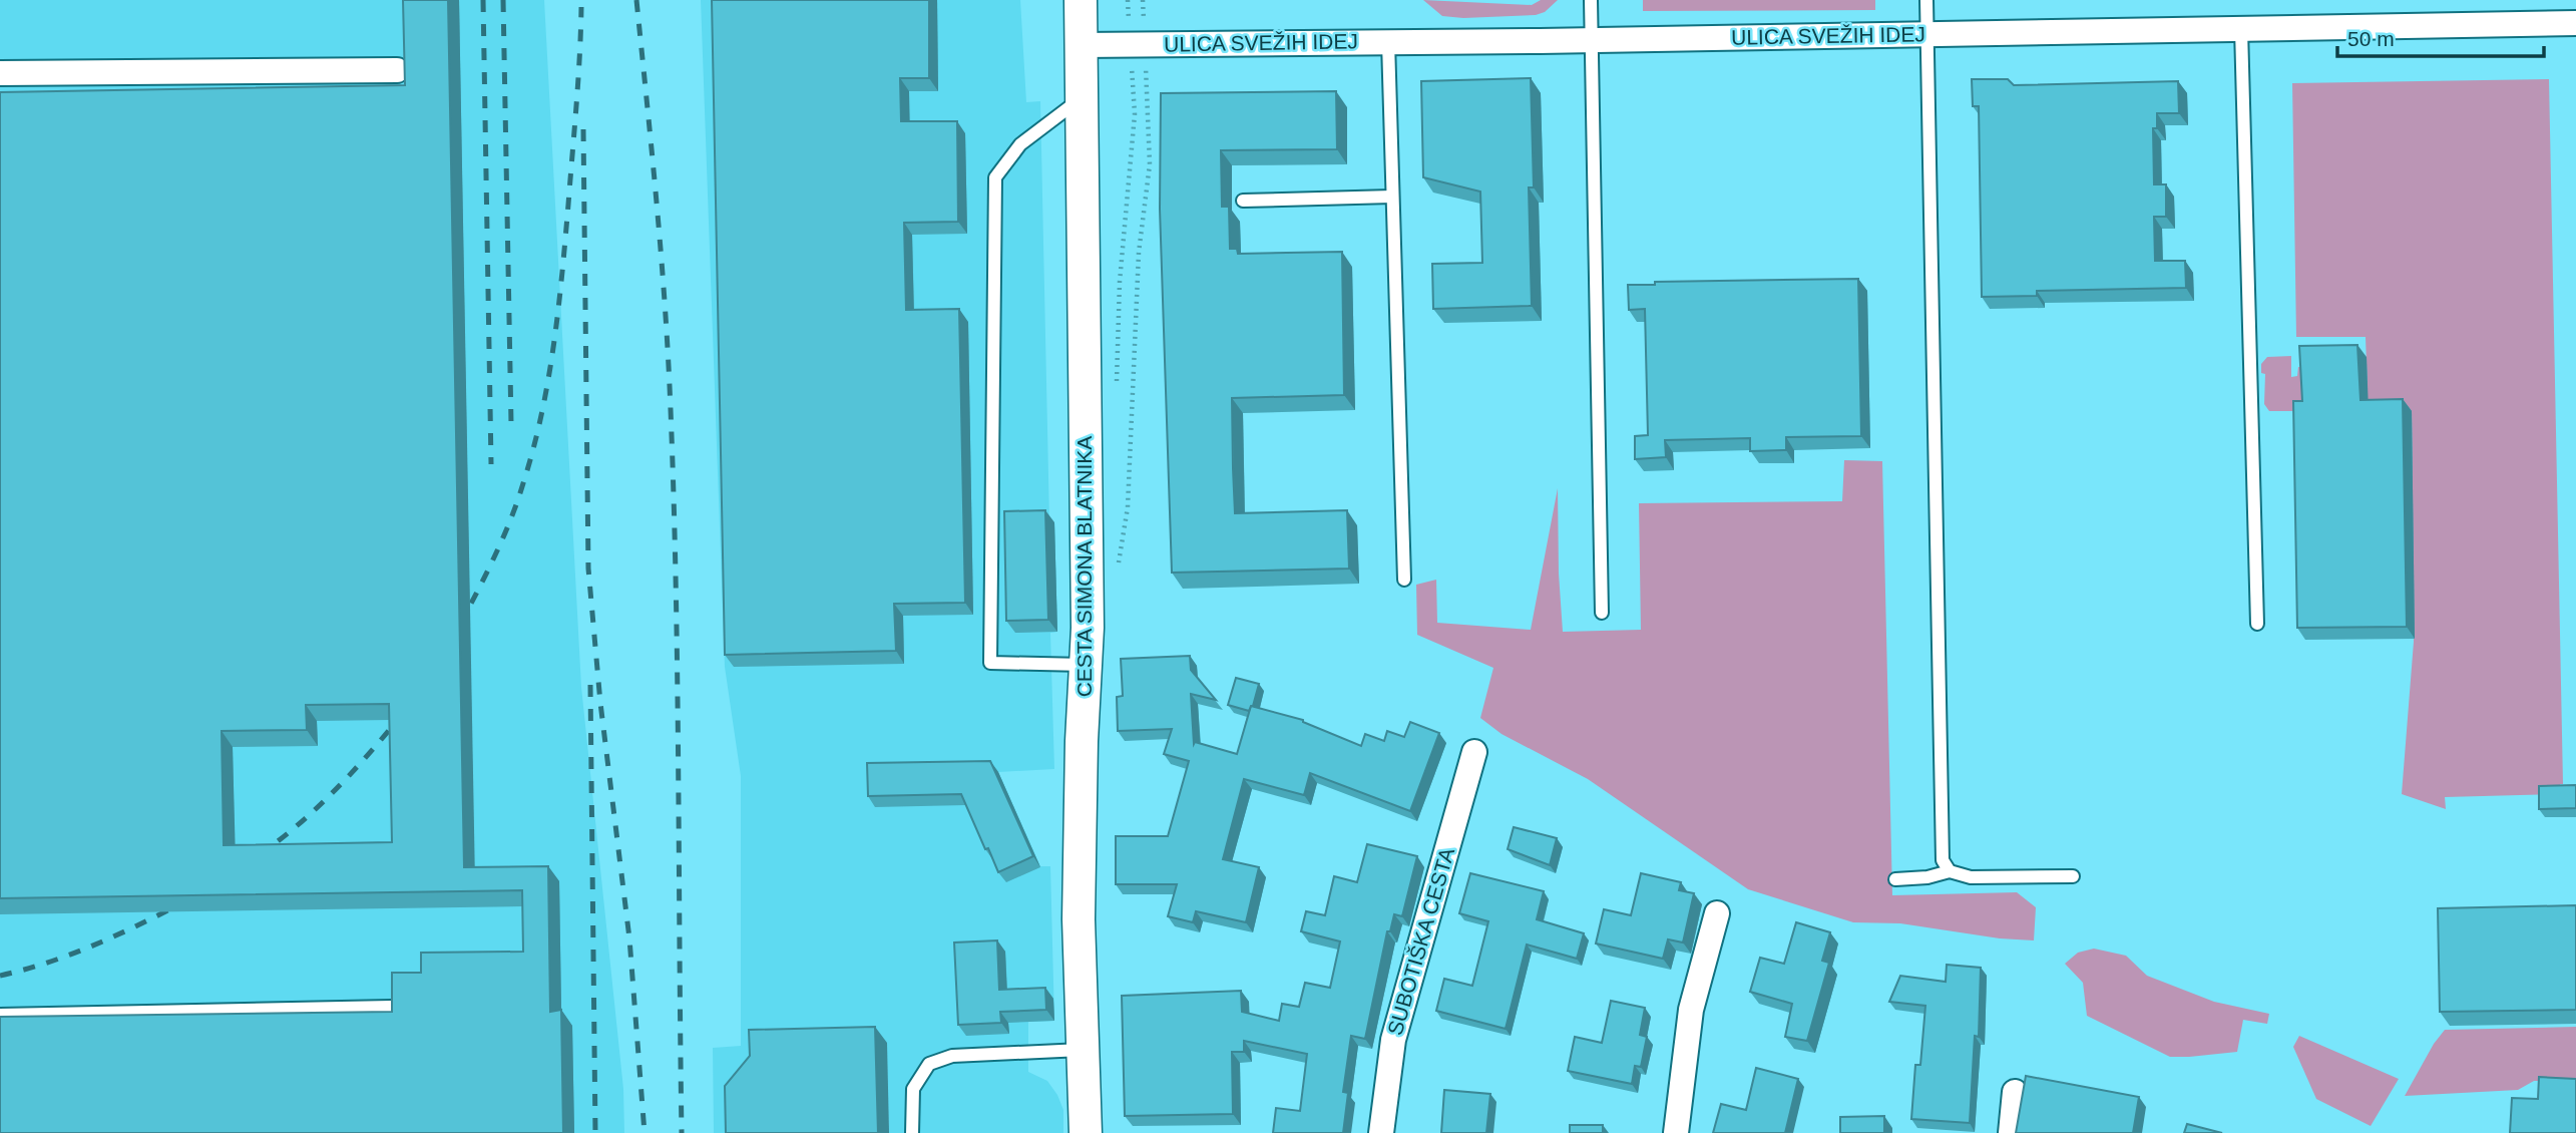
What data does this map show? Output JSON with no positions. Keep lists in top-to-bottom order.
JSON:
{
  "streets": {
    "street": ["ULICA SVEŽIH IDEJ", "CESTA SIMONA BLATNIKA", "SUBOTIŠKA CESTA"]
  },
  "crossings": [
    ["ULICA SVEŽIH IDEJ", "CESTA SIMONA BLATNIKA"]
  ],
  "scale_bar": "50 m"
}
